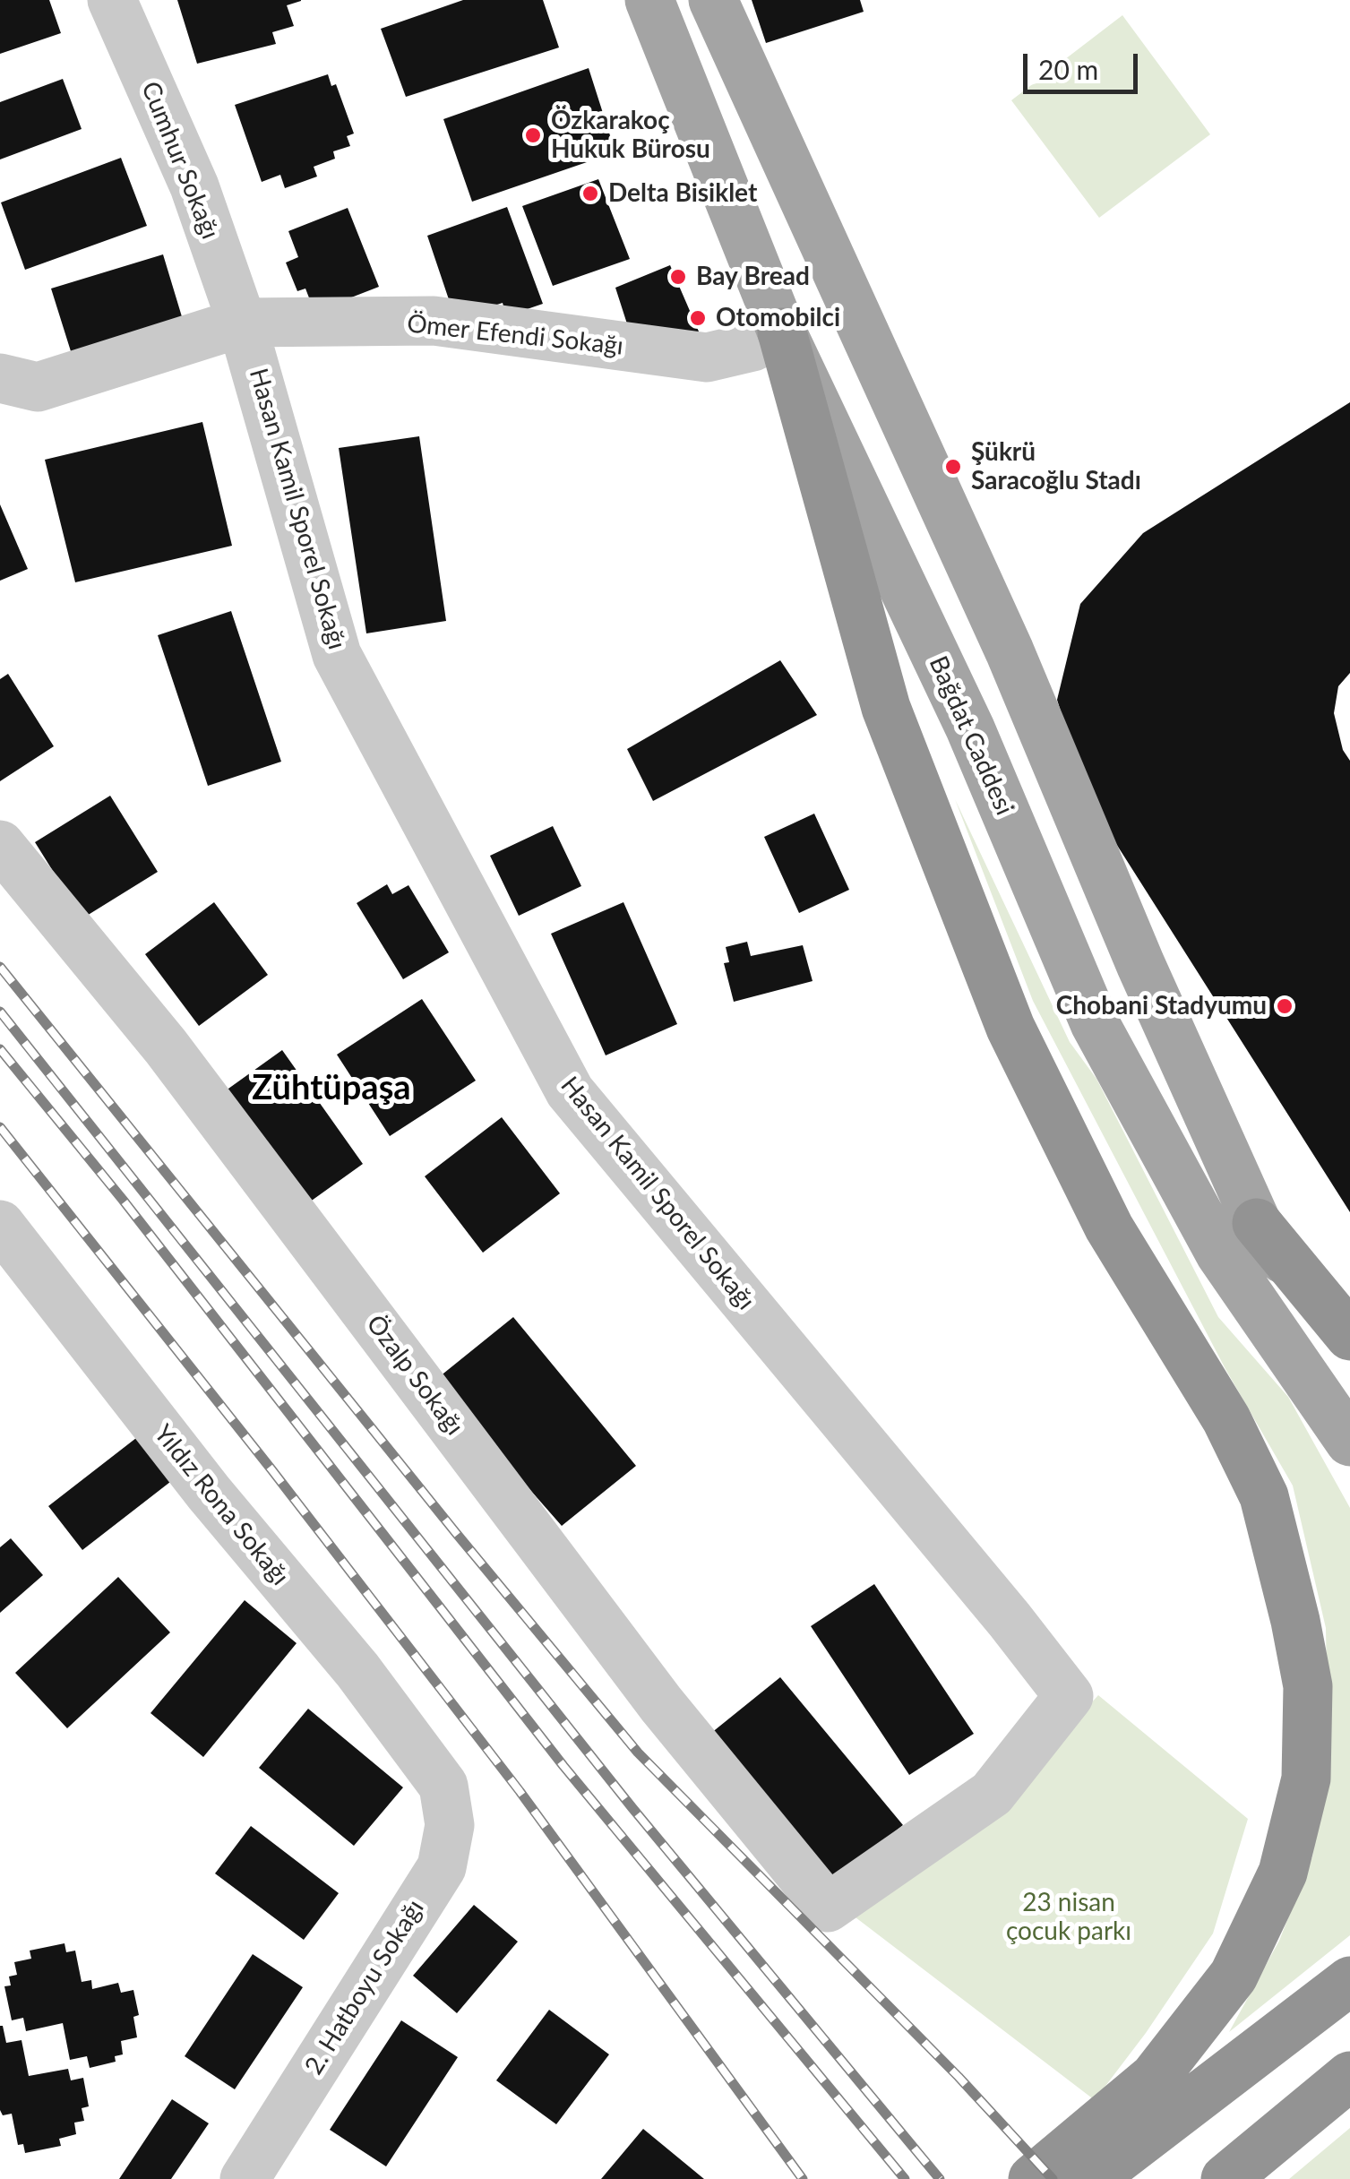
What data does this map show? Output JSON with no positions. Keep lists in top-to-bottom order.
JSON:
{
  "streets": {
    "main road": ["Bağdat Caddesi"],
    "street": [
      "Cumhur Sokağı",
      "Ömer Efendi Sokağı",
      "Hasan Kamil Sporel Sokağı",
      "Özalp Sokağı",
      "Yıldız Rona Sokağı",
      "2. Hatboyu Sokağı"
    ]
  },
  "crossings": [
    ["Cumhur Sokağı", "Ömer Efendi Sokağı"],
    ["Cumhur Sokağı", "Hasan Kamil Sporel Sokağı"],
    ["Ömer Efendi Sokağı", "Hasan Kamil Sporel Sokağı"],
    ["Ömer Efendi Sokağı", "Bağdat Caddesi"],
    ["Hasan Kamil Sporel Sokağı", "Özalp Sokağı"],
    ["Yıldız Rona Sokağı", "2. Hatboyu Sokağı"]
  ],
  "districts": ["Zühtüpaşa"],
  "parks": ["23 nisan çocuk parkı"],
  "places": [
    "Özkarakoç Hukuk Bürosu",
    "Delta Bisiklet",
    "Bay Bread",
    "Otomobilci",
    "Şükrü Saracoğlu Stadı",
    "Chobani Stadyumu"
  ],
  "scale_bar": "20 m"
}
